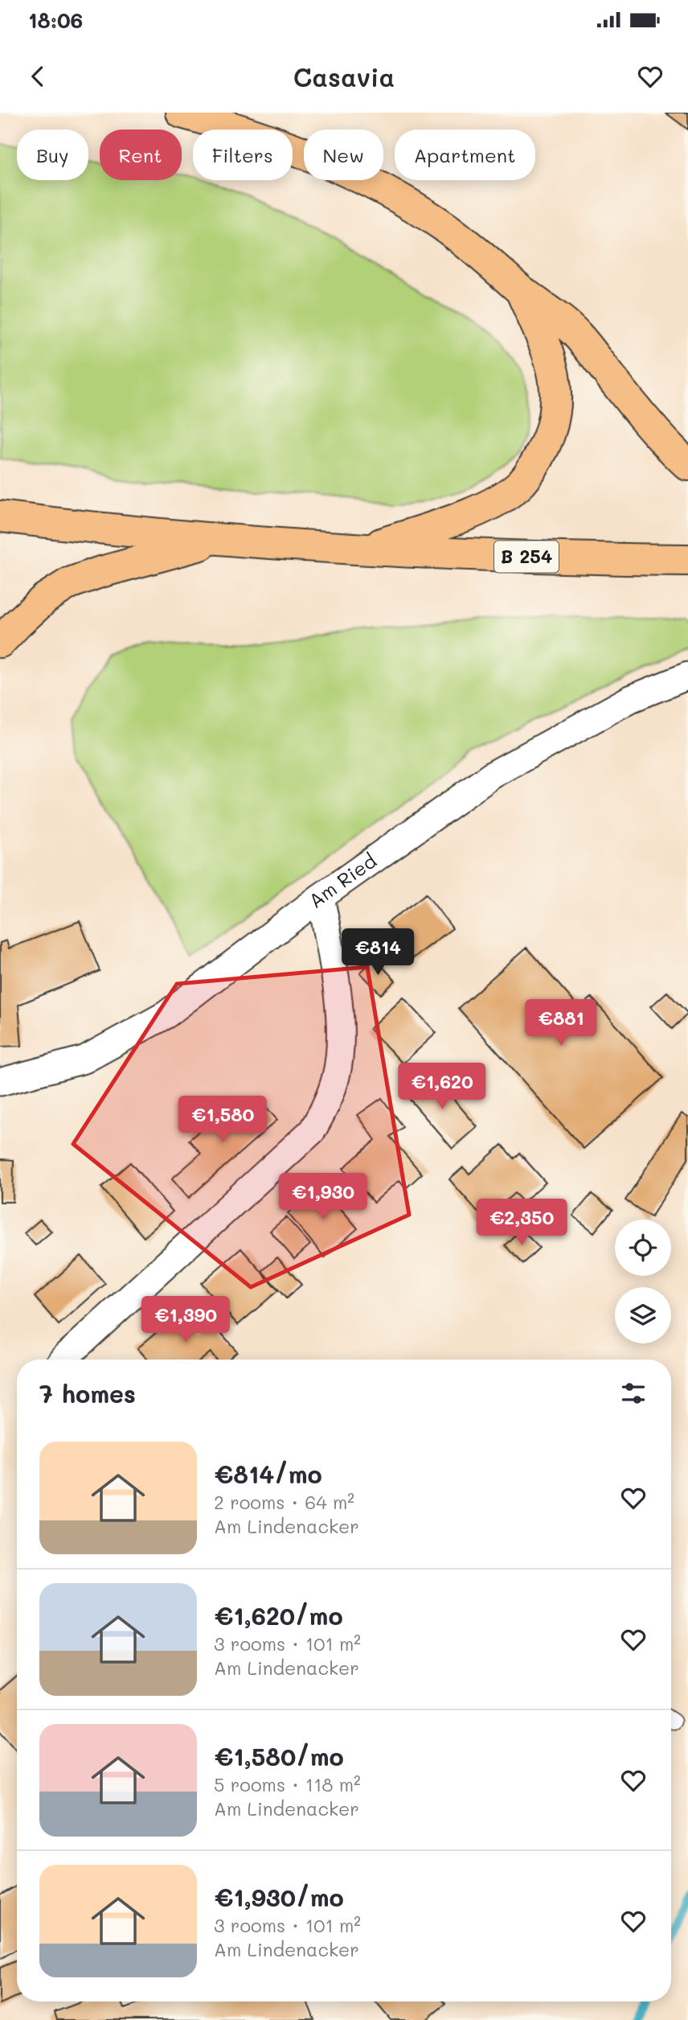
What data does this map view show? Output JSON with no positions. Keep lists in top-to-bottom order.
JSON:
{
  "streets": {
    "highway": ["B 254"],
    "street": ["Am Ried"]
  },
  "page": {
    "status": "18:06",
    "header": "Casavia",
    "chip": [
      "Buy",
      "Rent",
      "Filters",
      "New",
      "Apartment"
    ],
    "price": [
      "€814",
      "€881",
      "€1,620",
      "€1,580",
      "€1,930",
      "€2,350",
      "€1,390"
    ],
    "heading": "7 homes",
    "list": [
      {
        "name": "€814/mo",
        "note": "2 rooms · 64 m² · Am Lindenacker"
      },
      {
        "name": "€1,620/mo",
        "note": "3 rooms · 101 m² · Am Lindenacker"
      },
      {
        "name": "€1,580/mo",
        "note": "5 rooms · 118 m² · Am Lindenacker"
      },
      {
        "name": "€1,930/mo",
        "note": "3 rooms · 101 m² · Am Lindenacker"
      }
    ]
  }
}
